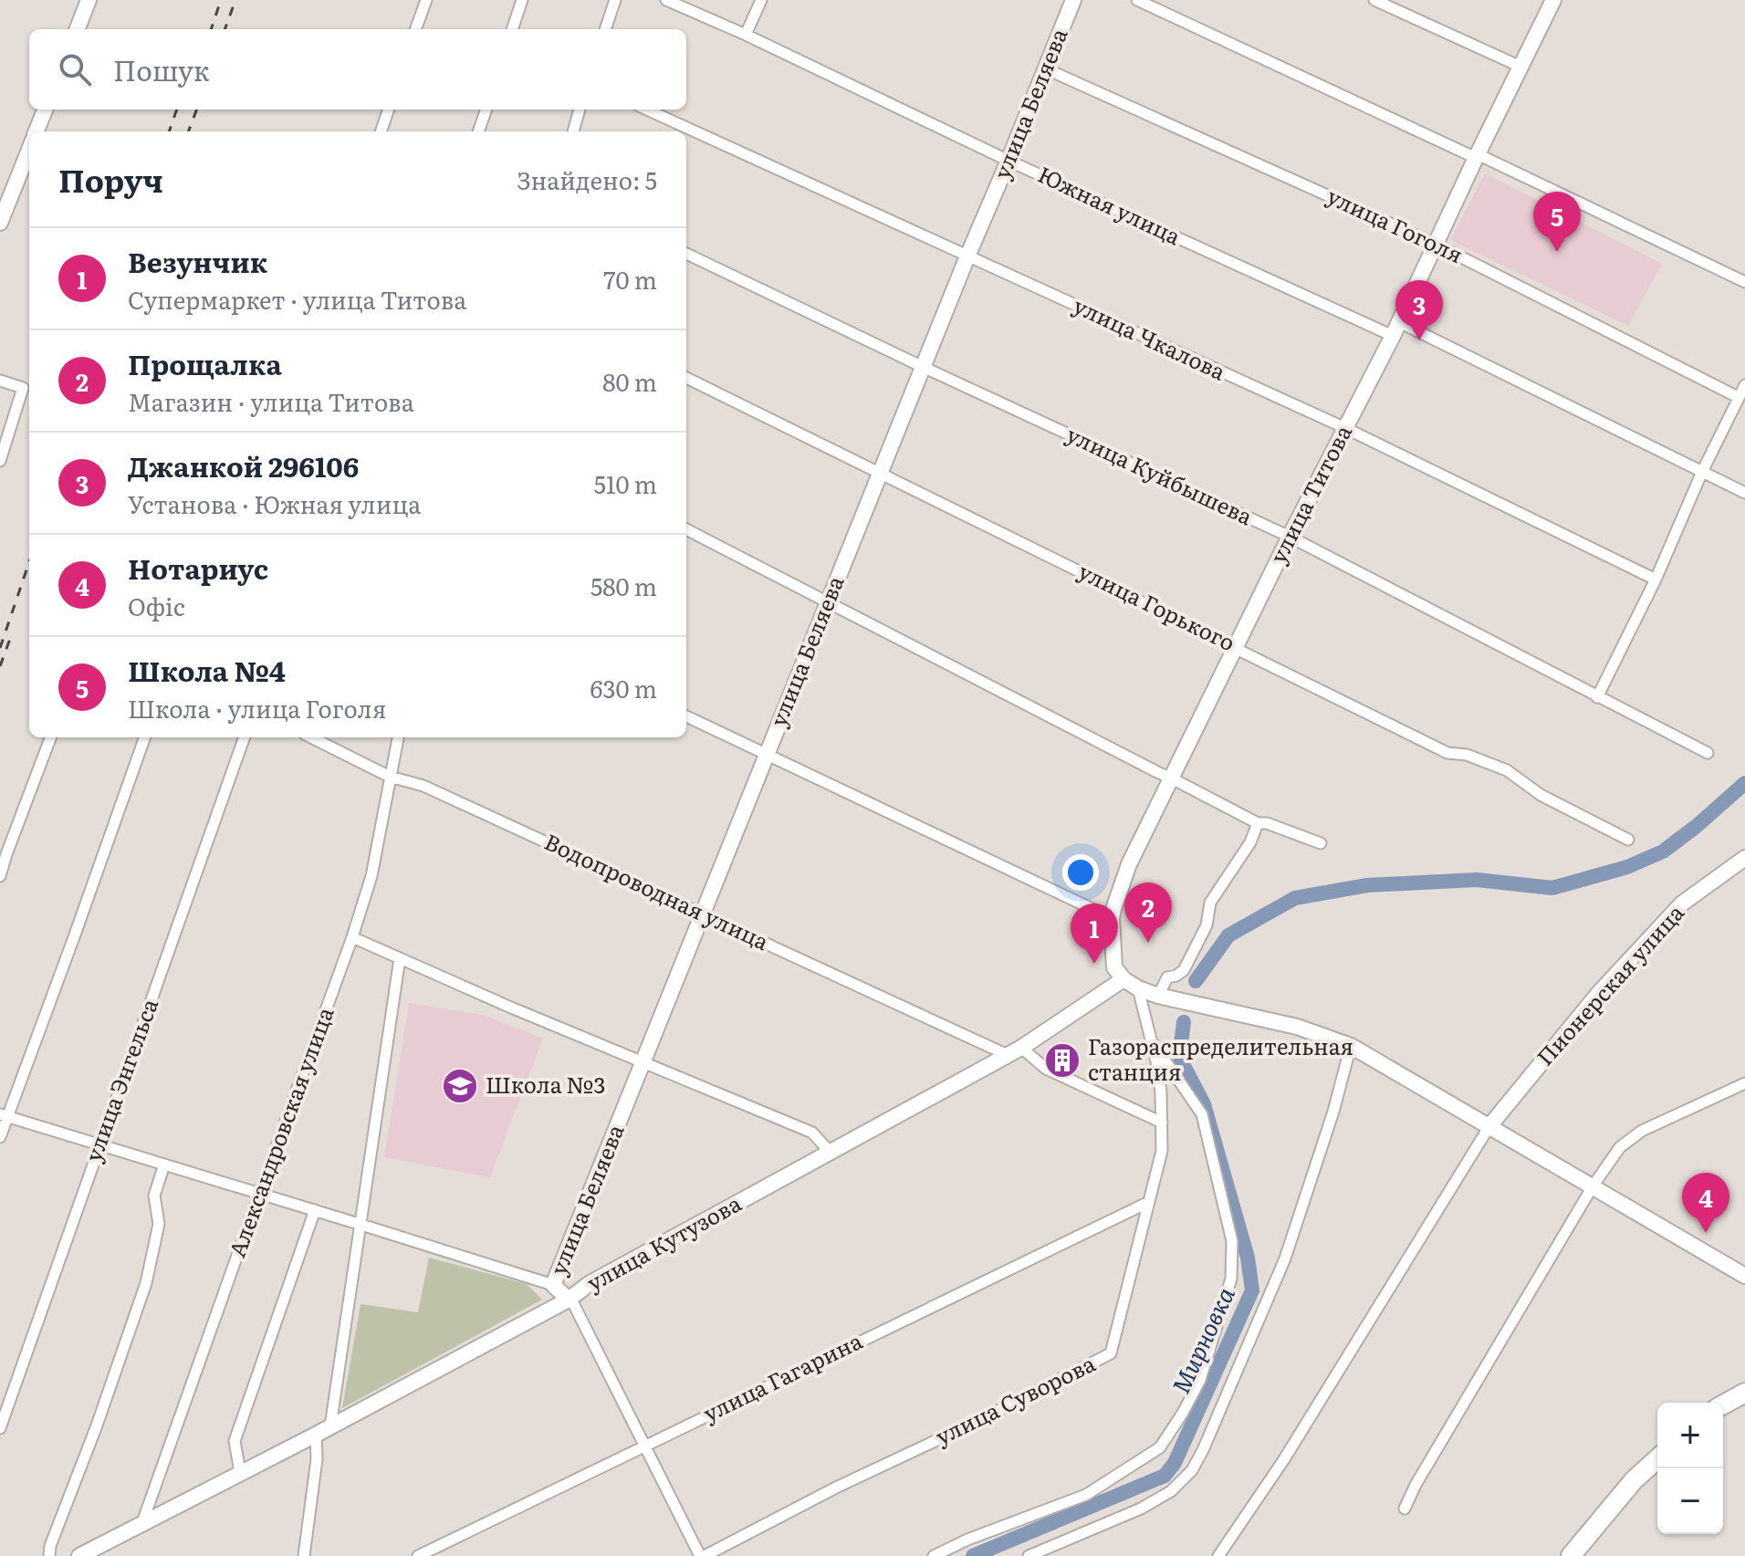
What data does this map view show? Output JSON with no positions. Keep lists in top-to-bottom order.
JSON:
{
  "streets": {
    "main road": [
      "улица Беляева",
      "улица Титова",
      "Пионерская улица",
      "улица Кутузова"
    ],
    "street": [
      "Южная улица",
      "улица Гоголя",
      "улица Чкалова",
      "улица Куйбышева",
      "улица Горького",
      "Водопроводная улица",
      "улица Энгельса",
      "Александровская улица",
      "улица Гагарина",
      "улица Суворова"
    ]
  },
  "crossings": [
    ["улица Беляева", "Южная улица"],
    ["улица Беляева", "улица Гоголя"],
    ["улица Беляева", "улица Чкалова"],
    ["улица Беляева", "улица Куйбышева"],
    ["улица Беляева", "улица Горького"],
    ["улица Беляева", "Водопроводная улица"],
    ["улица Беляева", "улица Кутузова"],
    ["Южная улица", "улица Титова"],
    ["улица Гоголя", "улица Титова"],
    ["улица Чкалова", "улица Титова"],
    ["улица Куйбышева", "улица Титова"],
    ["улица Титова", "улица Горького"],
    ["улица Титова", "улица Кутузова"],
    ["Водопроводная улица", "Александровская улица"],
    ["Водопроводная улица", "улица Кутузова"],
    ["Водопроводная улица", "улица Суворова"],
    ["Александровская улица", "улица Кутузова"],
    ["улица Гагарина", "улица Суворова"]
  ],
  "water": ["Мирновка"],
  "places": {
    "building": ["Газораспределительная станция"],
    "school or university": ["Школа №3"]
  },
  "page": {
    "search": "Пошук",
    "heading": ["Поруч", "Знайдено: 5"],
    "pins": [
      "5",
      "3",
      "2",
      "1",
      "4"
    ],
    "list": [
      {
        "mark": "1",
        "name": "Везунчик",
        "note": "Супермаркет · улица Титова",
        "value": "70 m"
      },
      {
        "mark": "2",
        "name": "Прощалка",
        "note": "Магазин · улица Титова",
        "value": "80 m"
      },
      {
        "mark": "3",
        "name": "Джанкой 296106",
        "note": "Установа · Южная улица",
        "value": "510 m"
      },
      {
        "mark": "4",
        "name": "Нотариус",
        "note": "Офіс",
        "value": "580 m"
      },
      {
        "mark": "5",
        "name": "Школа №4",
        "note": "Школа · улица Гоголя",
        "value": "630 m"
      }
    ],
    "map_buttons": ["+", "−"]
  }
}
